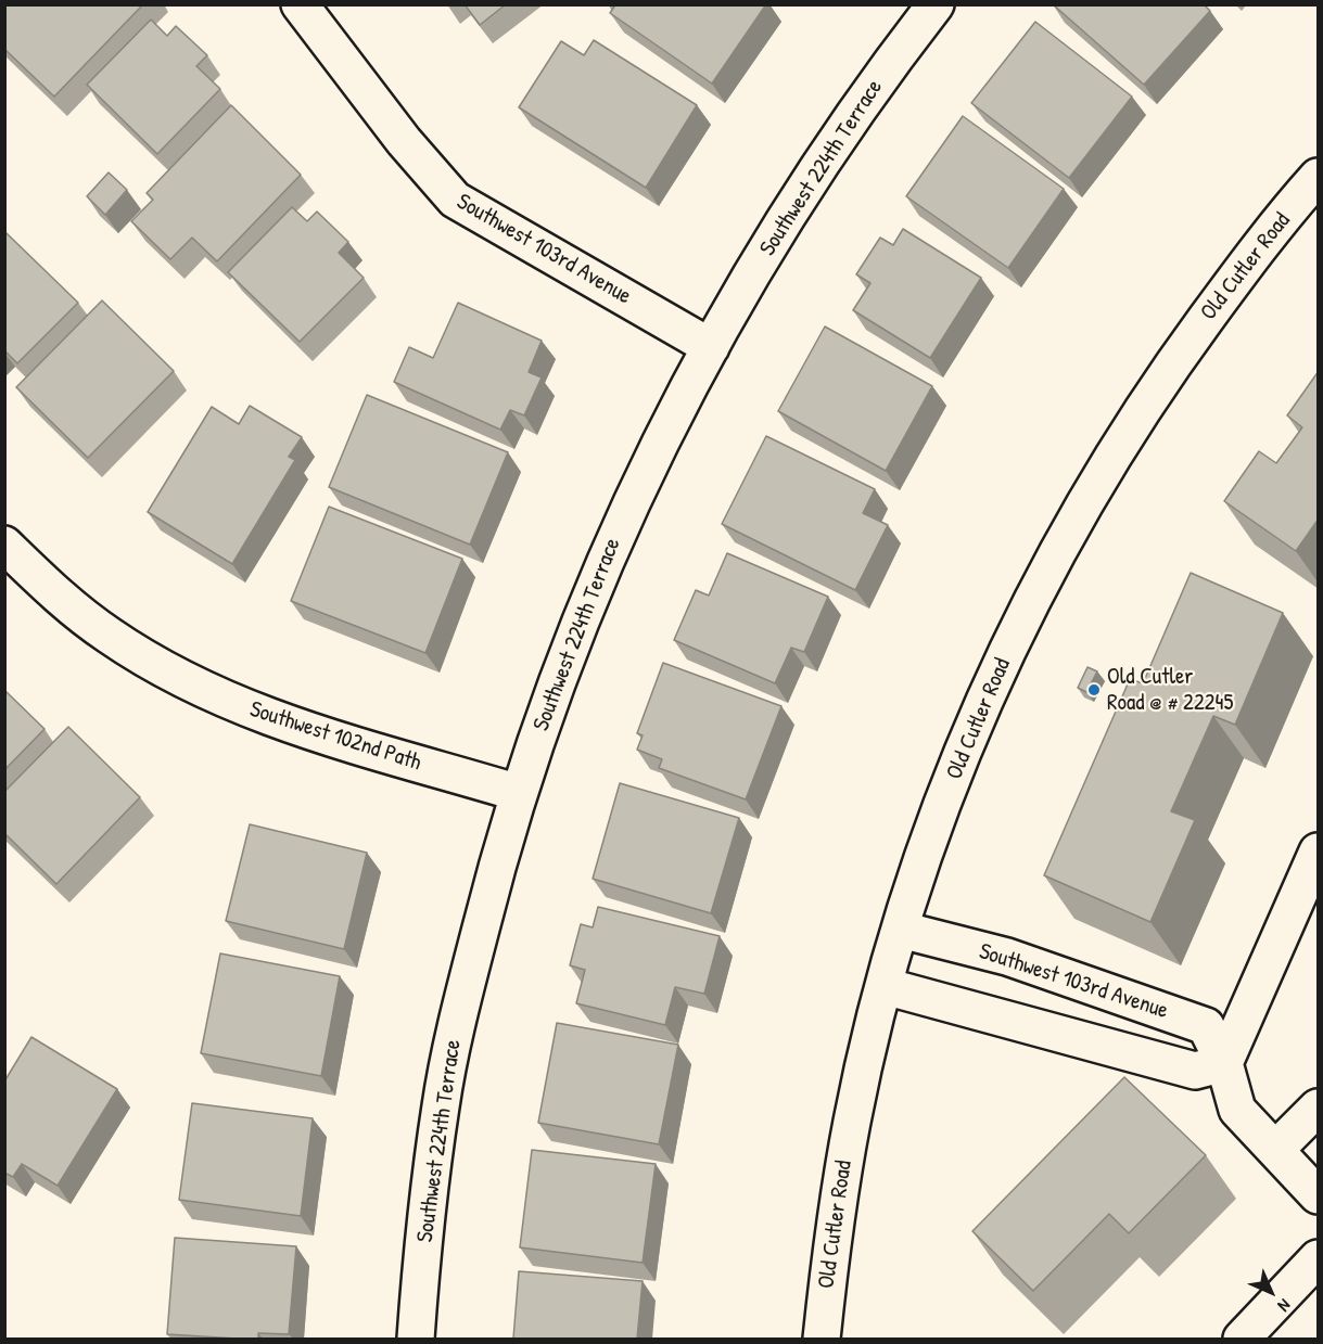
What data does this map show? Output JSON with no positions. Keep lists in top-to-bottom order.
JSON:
{
  "streets": {
    "street": [
      "Southwest 224th Terrace",
      "Southwest 103rd Avenue",
      "Old Cutler Road",
      "Southwest 102nd Path"
    ]
  },
  "crossings": [
    ["Southwest 224th Terrace", "Southwest 103rd Avenue"],
    ["Southwest 224th Terrace", "Southwest 102nd Path"],
    ["Southwest 103rd Avenue", "Old Cutler Road"]
  ],
  "places": ["Old Cutler Road @ # 22245"],
  "north": "bottom right"
}
